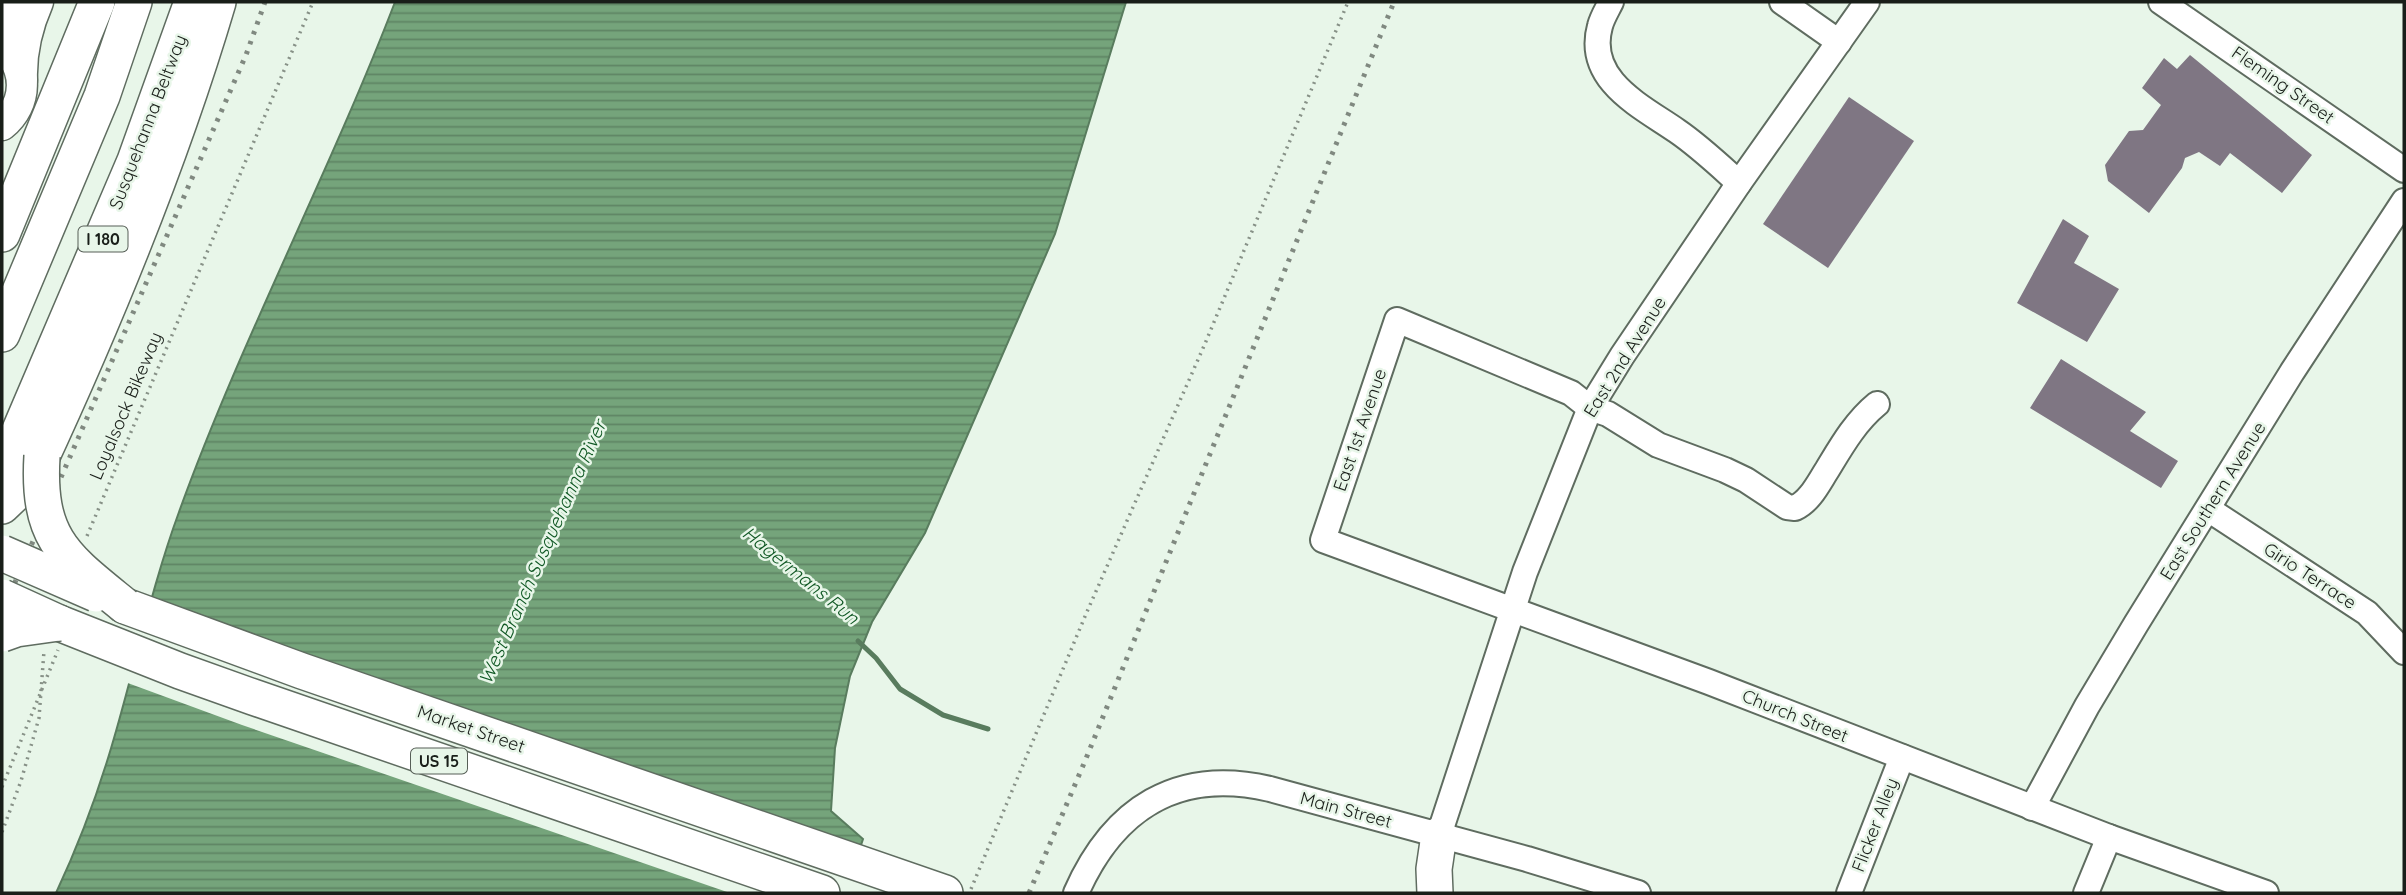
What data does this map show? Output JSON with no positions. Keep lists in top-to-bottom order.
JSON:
{
  "streets": {
    "highway": [
      "Susquehanna Beltway",
      "I 180",
      "Market Street",
      "US 15"
    ],
    "street": [
      "Fleming Street",
      "East 2nd Avenue",
      "East 1st Avenue",
      "East Southern Avenue",
      "Girio Terrace",
      "Church Street",
      "Main Street",
      "Flicker Alley"
    ],
    "path": ["Loyalsock Bikeway"]
  },
  "crossings": [
    ["East 2nd Avenue", "East 1st Avenue"],
    ["East 2nd Avenue", "Church Street"],
    ["East 2nd Avenue", "Main Street"],
    ["East 1st Avenue", "Church Street"],
    ["East Southern Avenue", "Girio Terrace"],
    ["East Southern Avenue", "Church Street"],
    ["Church Street", "Flicker Alley"]
  ],
  "water": ["West Branch Susquehanna River", "Hagermans Run"]
}
